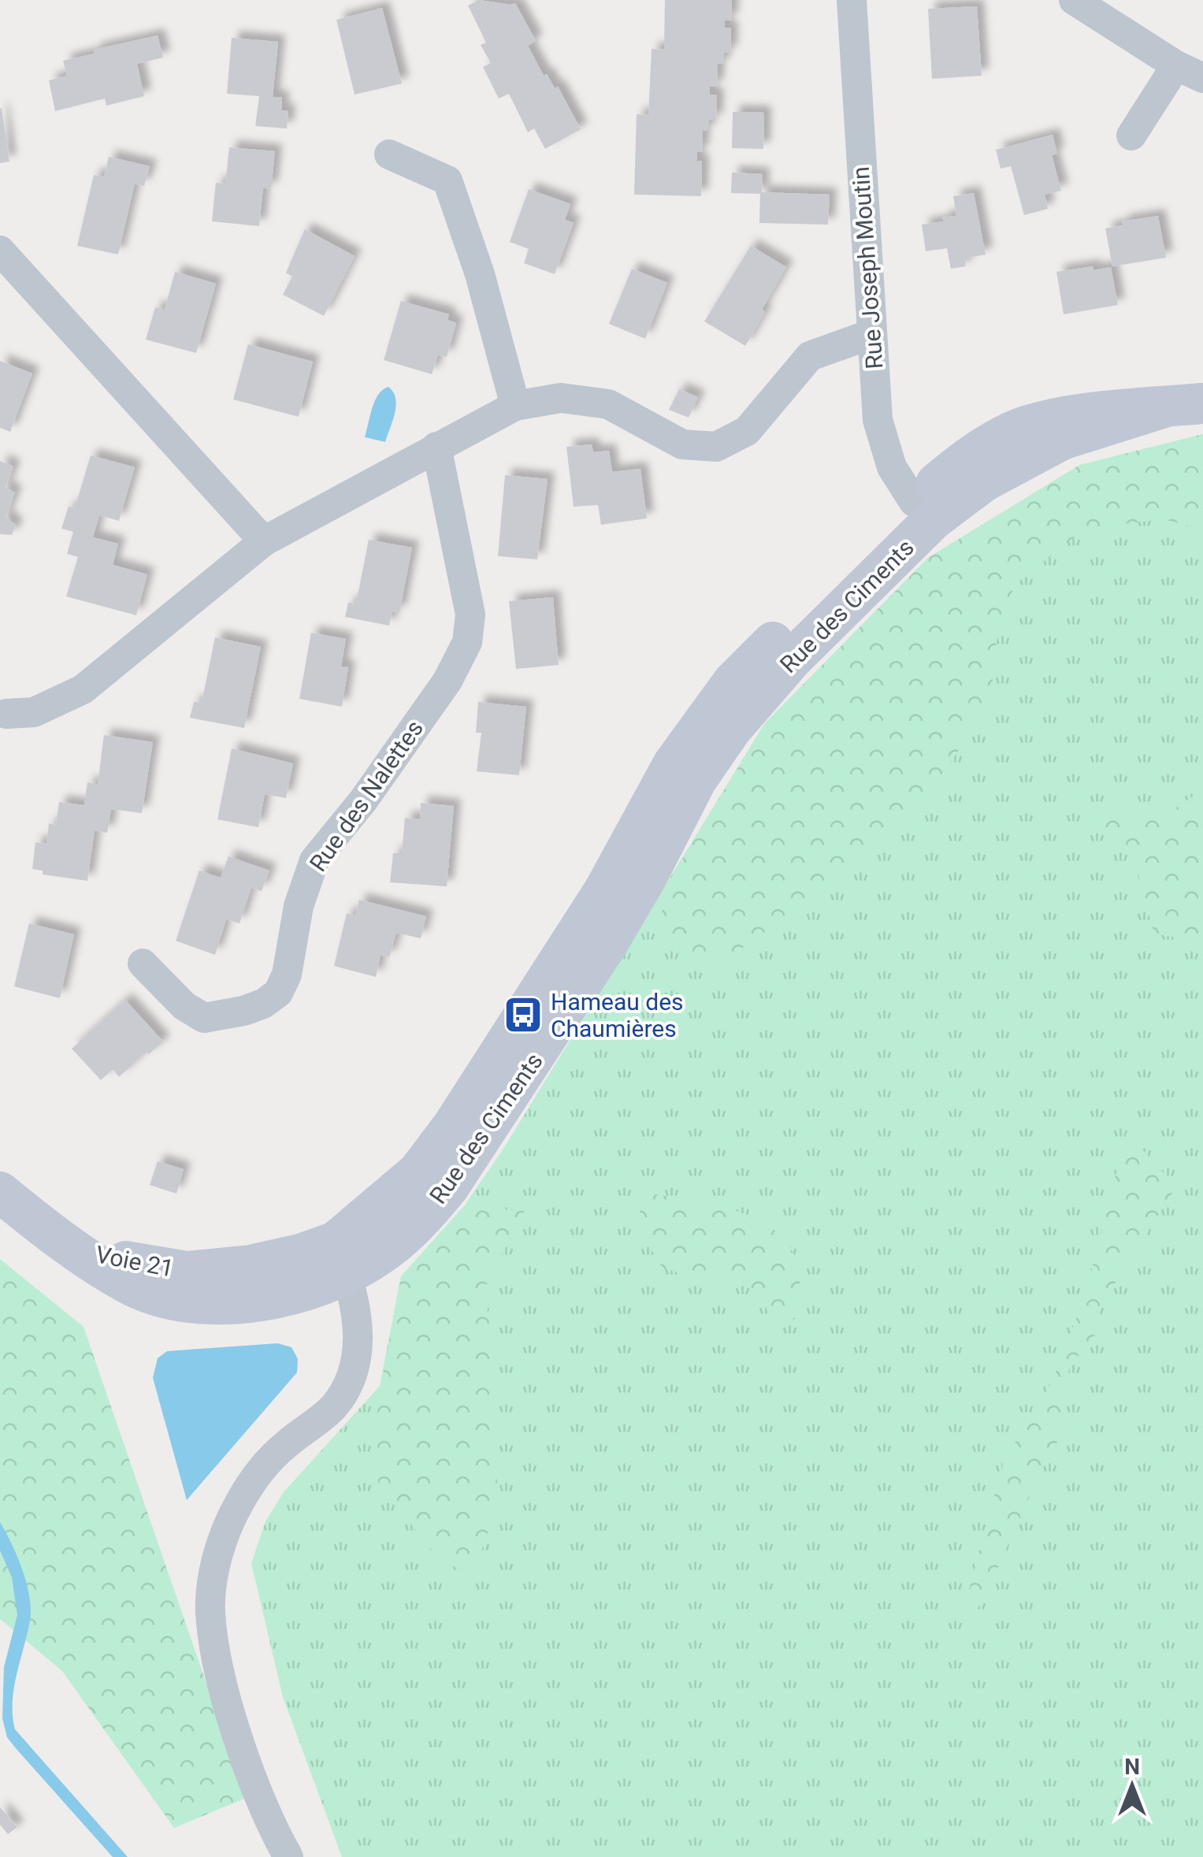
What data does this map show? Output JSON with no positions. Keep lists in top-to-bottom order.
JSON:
{
  "streets": {
    "main road": ["Rue des Ciments", "Voie 21"],
    "street": ["Rue Joseph Moutin", "Rue des Nalettes"]
  },
  "crossings": [
    ["Rue Joseph Moutin", "Rue des Ciments"],
    ["Rue des Ciments", "Voie 21"]
  ],
  "places": {
    "bus stop": ["Hameau des Chaumières"]
  },
  "north": "top"
}
